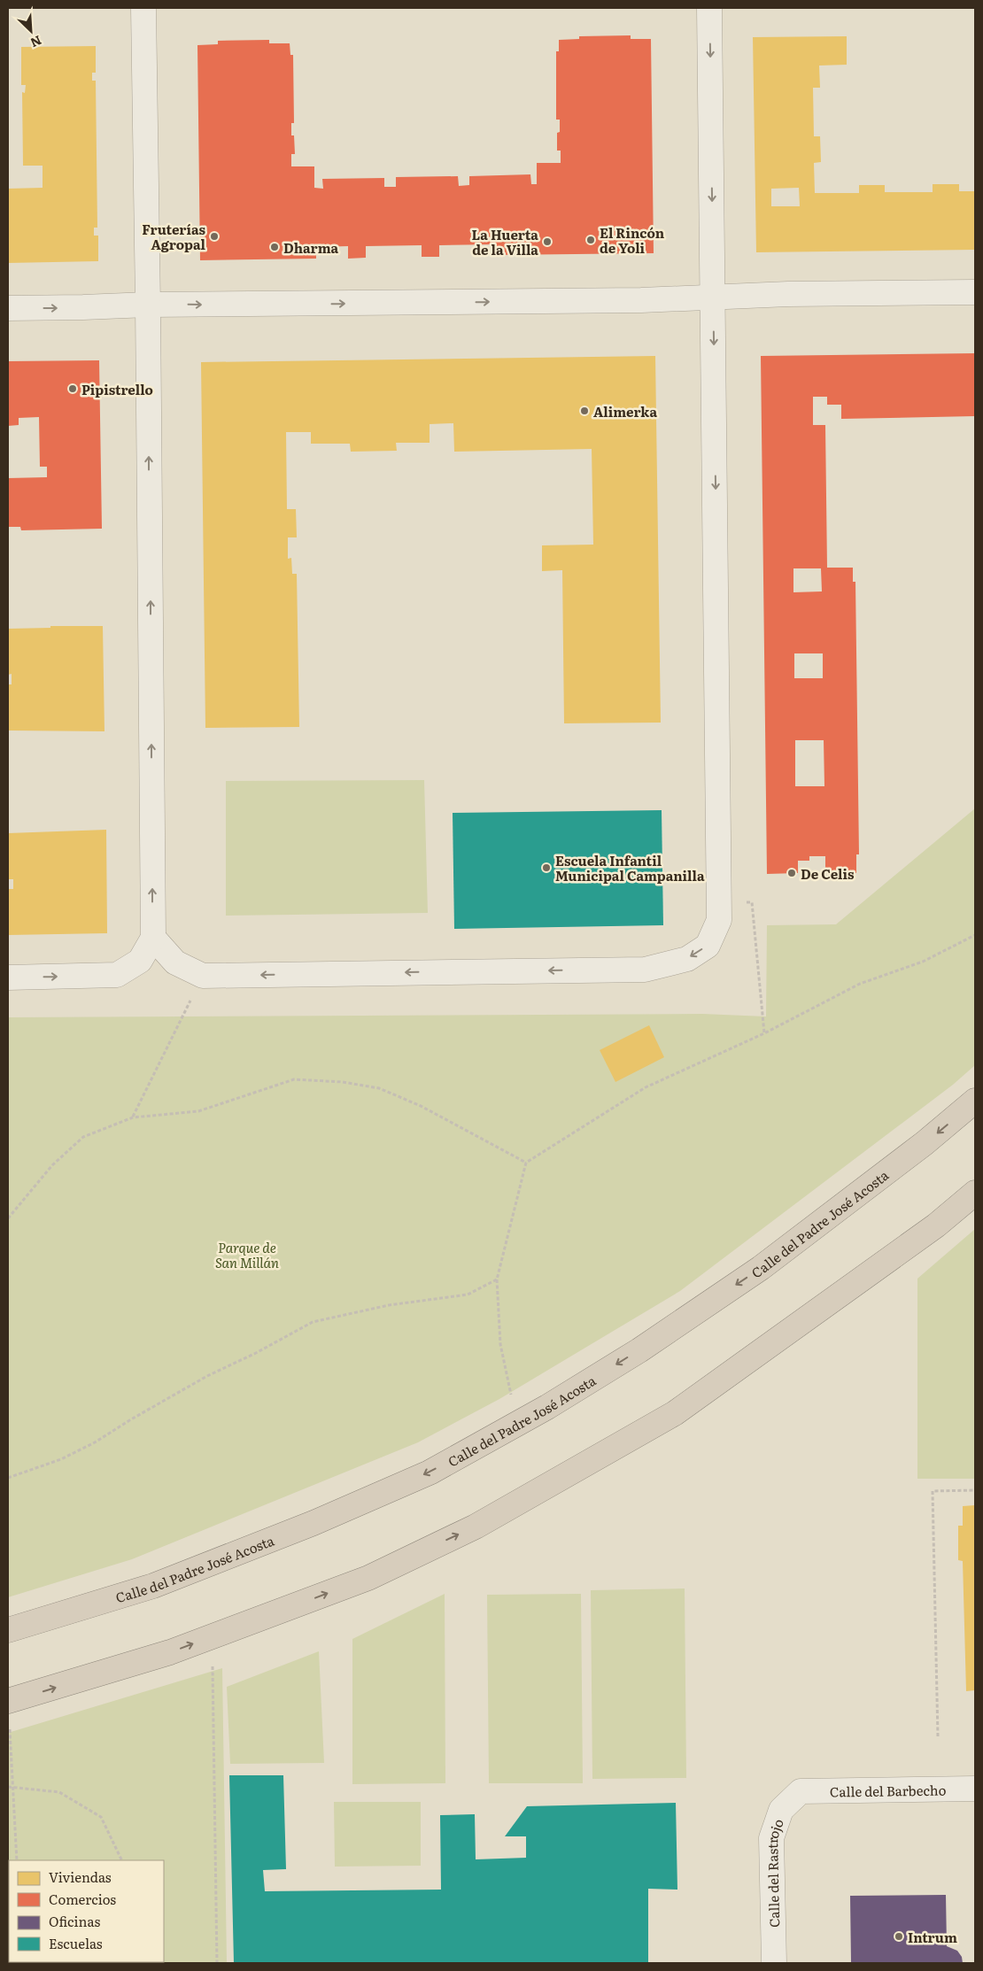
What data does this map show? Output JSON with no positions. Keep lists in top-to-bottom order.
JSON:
{
  "streets": {
    "highway": ["Calle del Padre José Acosta"],
    "street": ["Calle del Barbecho", "Calle del Rastrojo"]
  },
  "crossings": [
    ["Calle del Barbecho", "Calle del Rastrojo"]
  ],
  "parks": ["Parque de San Millán"],
  "places": [
    "Fruterías Agropal",
    "El Rincón de Yoli",
    "La Huerta de la Villa",
    "Dharma",
    "Pipistrello",
    "Alimerka",
    "Escuela Infantil Municipal Campanilla",
    "De Celis",
    "Intrum"
  ],
  "legend": [
    "Viviendas",
    "Comercios",
    "Oficinas",
    "Escuelas"
  ],
  "north": "bottom right"
}
